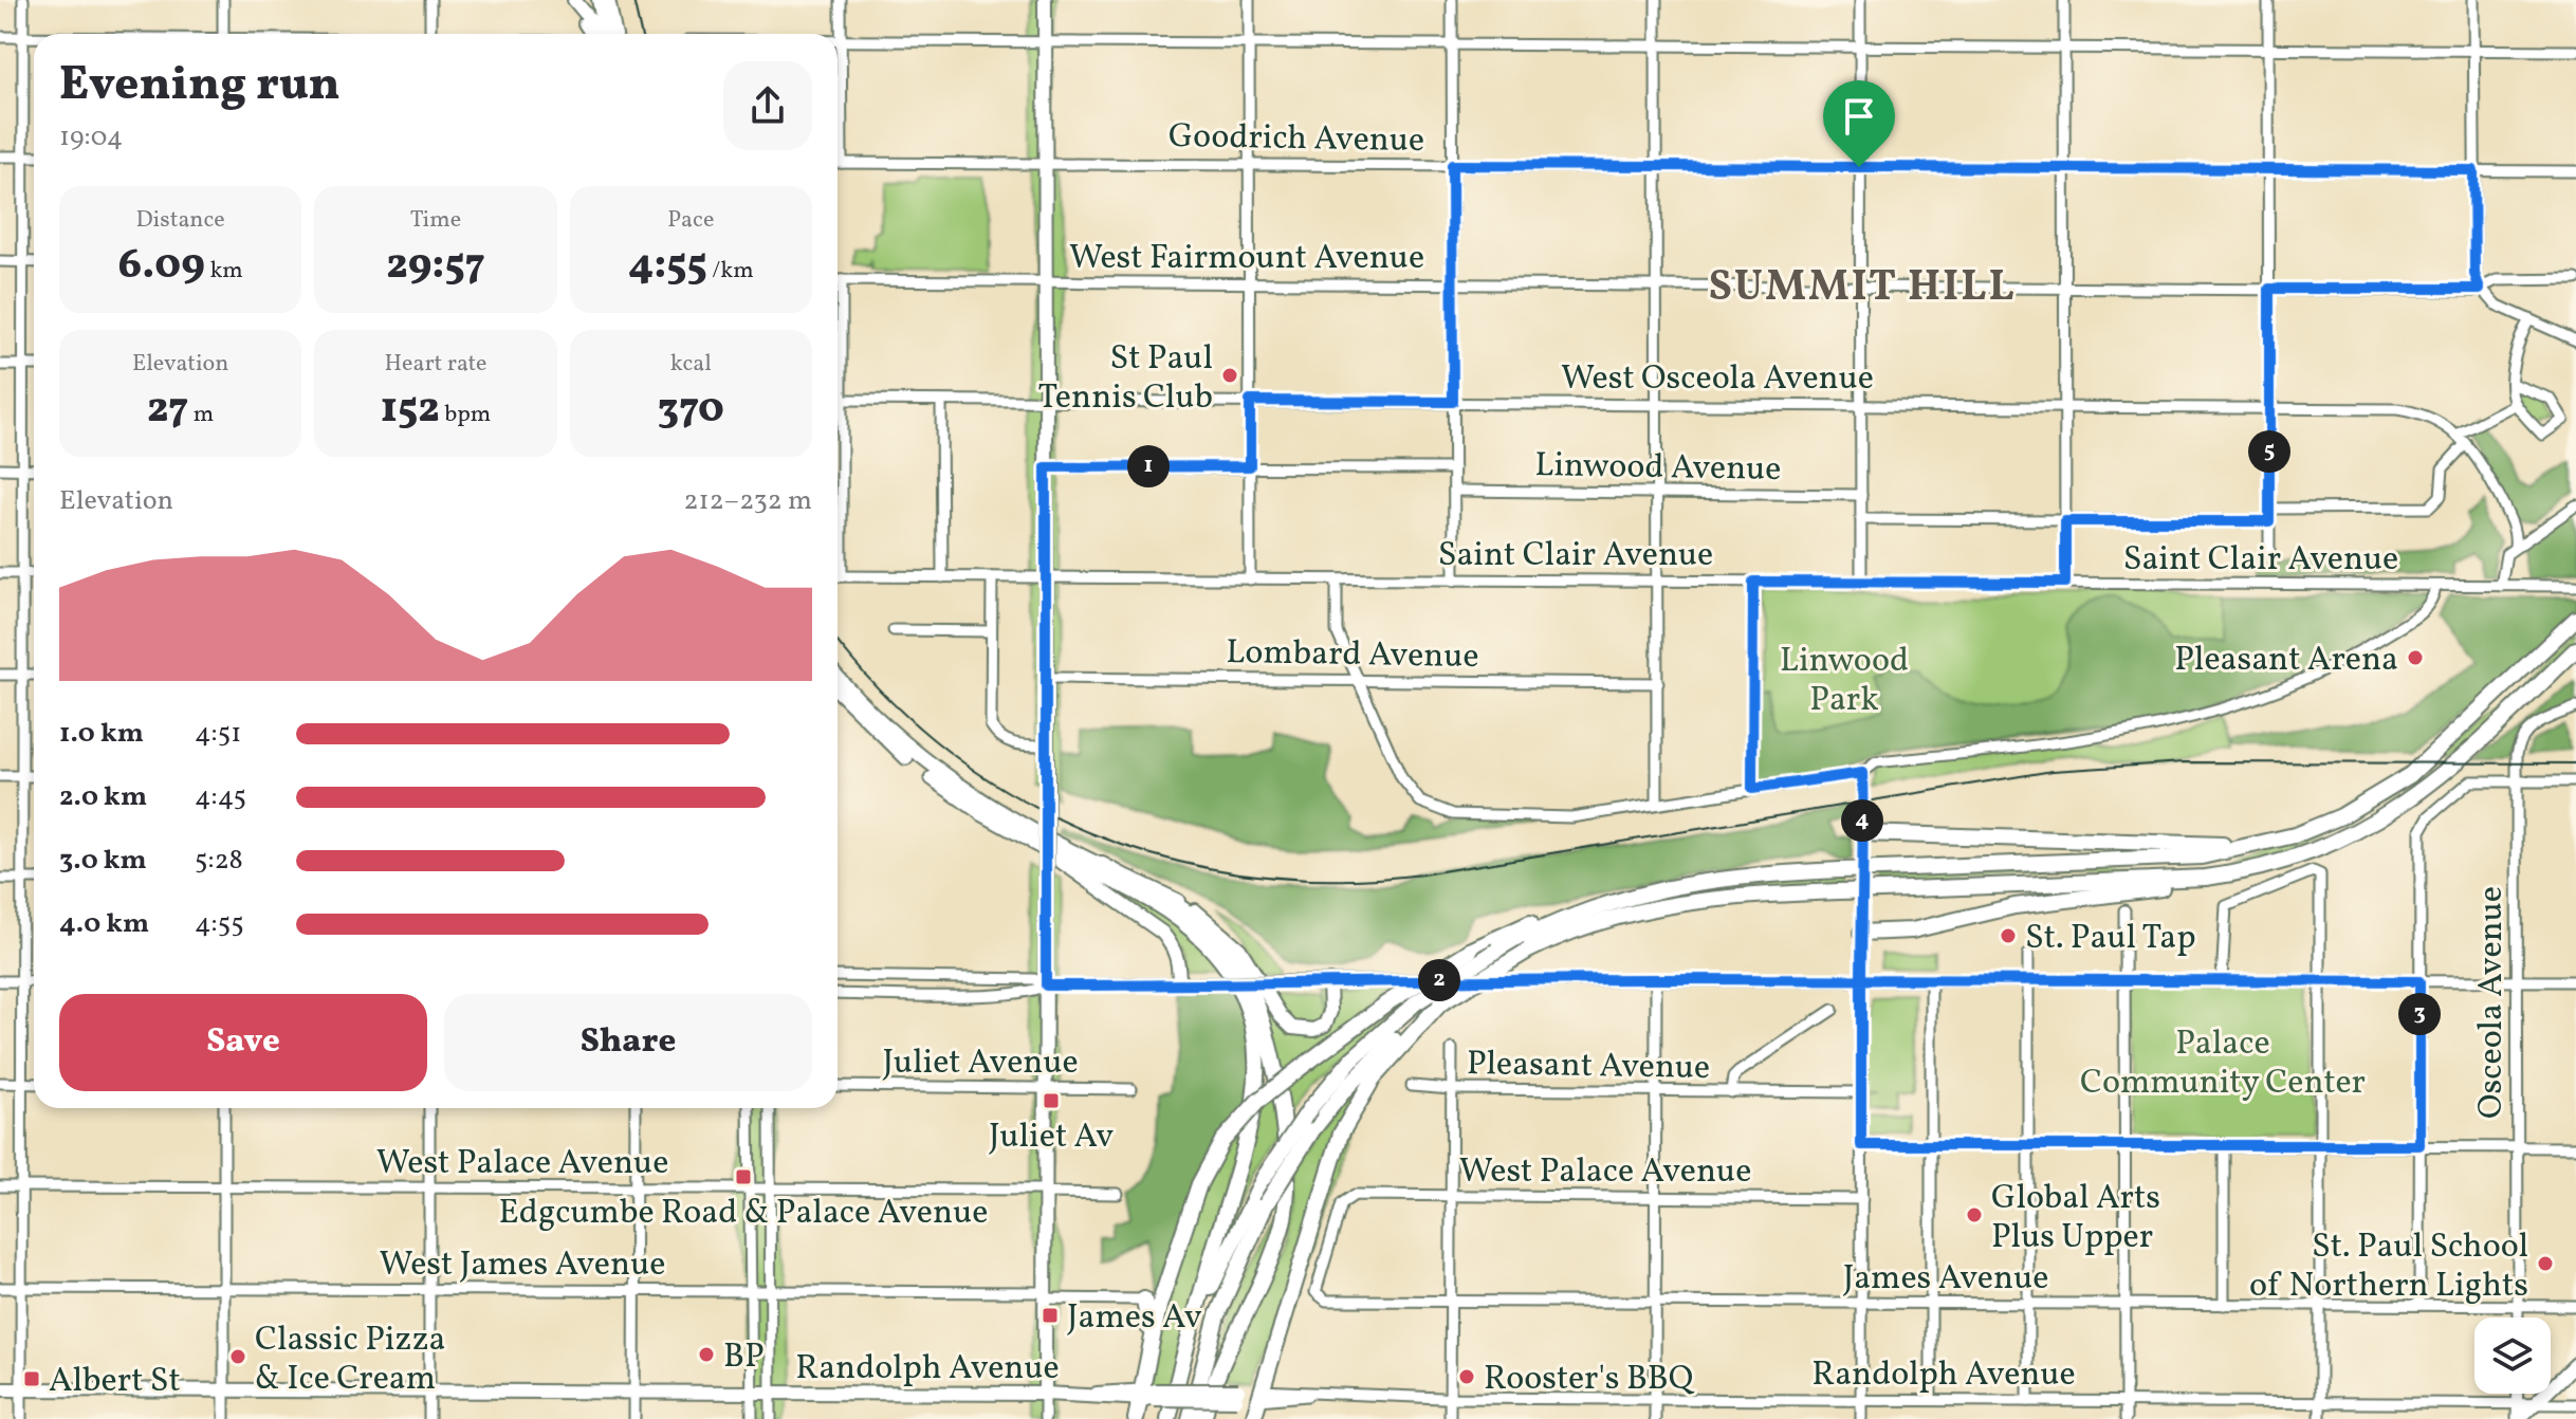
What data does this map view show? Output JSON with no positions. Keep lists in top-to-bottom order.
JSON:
{
  "streets": {
    "main road": ["Randolph Avenue"],
    "street": [
      "Goodrich Avenue",
      "West Fairmount Avenue",
      "West Osceola Avenue",
      "Linwood Avenue",
      "Saint Clair Avenue",
      "Lombard Avenue",
      "Osceola Avenue",
      "Juliet Avenue",
      "Pleasant Avenue",
      "West Palace Avenue",
      "West James Avenue",
      "James Avenue"
    ]
  },
  "crossings": [
    ["Osceola Avenue", "James Avenue"],
    ["West Palace Avenue", "James Avenue"]
  ],
  "districts": ["SUMMIT HILL"],
  "parks": ["Linwood Park", "Palace Community Center"],
  "places": {
    "other": [
      "St Paul Tennis Club",
      "Pleasant Arena",
      "St. Paul Tap",
      "Global Arts Plus Upper",
      "St. Paul School of Northern Lights",
      "BP",
      "Classic Pizza & Ice Cream",
      "Rooster's BBQ"
    ],
    "transit": [
      "Juliet Av",
      "Edgcumbe Road & Palace Avenue",
      "James Av",
      "Albert St"
    ]
  },
  "page": {
    "heading": ["Evening run", "19:04"],
    "stats": [
      ["Distance", "6.09 km"],
      ["Time", "29:57"],
      ["Pace", "4:55 /km"],
      ["Elevation", "27 m"],
      ["Heart rate", "152 bpm"],
      ["kcal", "370"]
    ],
    "pins": [
      "5",
      "1",
      "4",
      "2",
      "3"
    ],
    "chart": ["Elevation", "212–232 m"],
    "list": [
      {
        "name": "1.0 km",
        "note": "4:51"
      },
      {
        "name": "2.0 km",
        "note": "4:45"
      },
      {
        "name": "3.0 km",
        "note": "5:28"
      },
      {
        "name": "4.0 km",
        "note": "4:55"
      }
    ],
    "buttons": ["Save", "Share"]
  }
}
